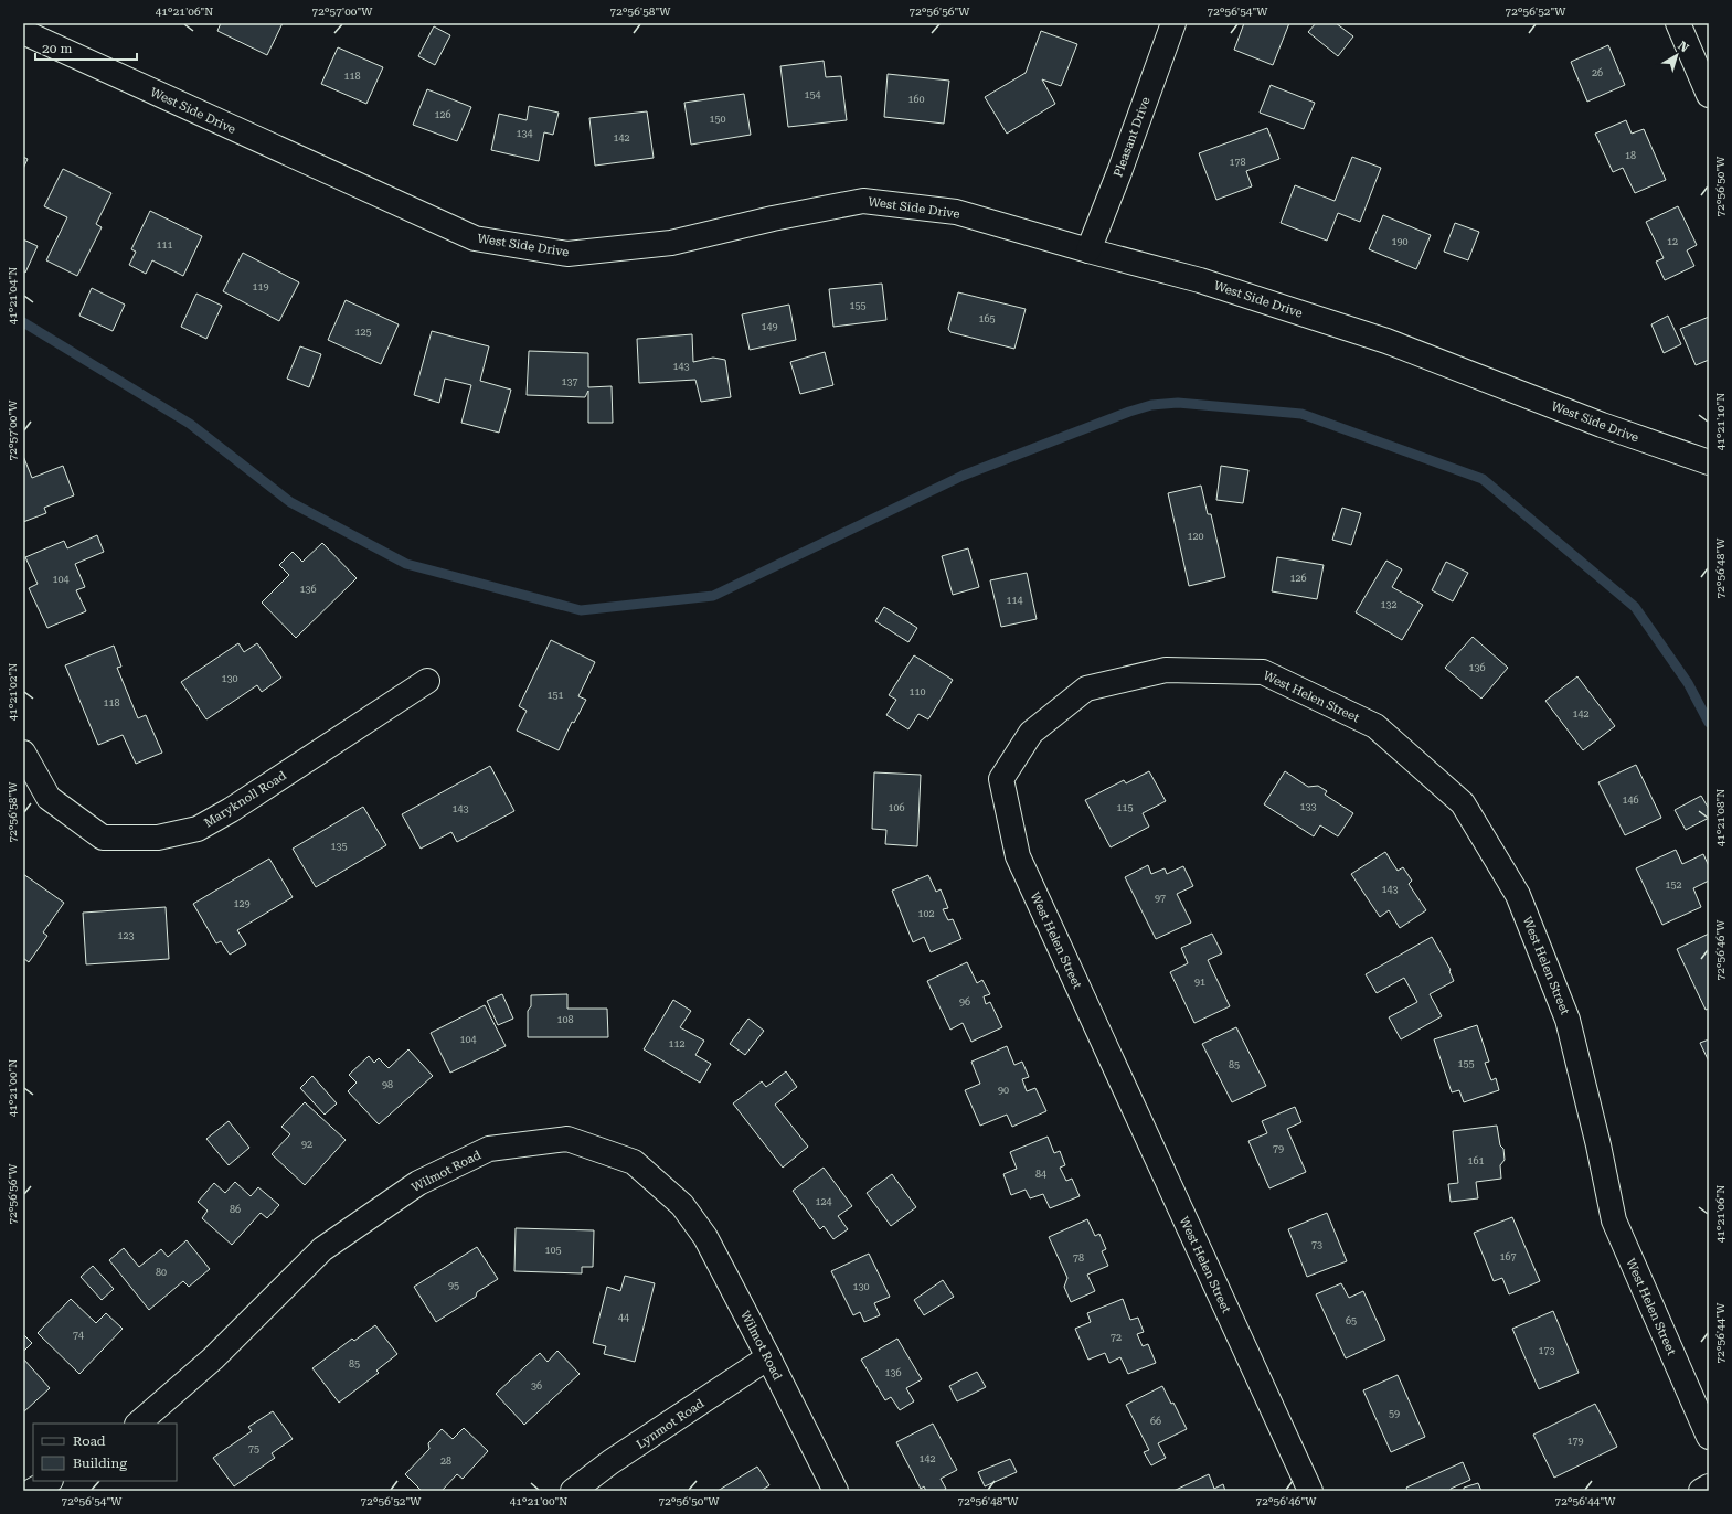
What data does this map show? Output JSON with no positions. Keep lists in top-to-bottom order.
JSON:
{
  "streets": {
    "street": [
      "West Side Drive",
      "Pleasant Drive",
      "West Helen Street",
      "Maryknoll Road",
      "Wilmot Road",
      "Lynmot Road"
    ]
  },
  "crossings": [
    ["West Side Drive", "Pleasant Drive"],
    ["Wilmot Road", "Lynmot Road"]
  ],
  "house_numbers": [
    "26",
    "118",
    "154",
    "160",
    "126",
    "150",
    "134",
    "142",
    "18",
    "178",
    "190",
    "12",
    "111",
    "119",
    "155",
    "165",
    "149",
    "125",
    "143",
    "137",
    "120",
    "126",
    "104",
    "136",
    "114",
    "132",
    "136",
    "130",
    "110",
    "151",
    "118",
    "142",
    "146",
    "133",
    "106",
    "115",
    "143",
    "135",
    "152",
    "143",
    "97",
    "129",
    "102",
    "123",
    "91",
    "96",
    "108",
    "104",
    "112",
    "155",
    "85",
    "98",
    "90",
    "92",
    "79",
    "161",
    "84",
    "124",
    "86",
    "73",
    "105",
    "167",
    "78",
    "80",
    "95",
    "130",
    "44",
    "65",
    "74",
    "72",
    "173",
    "85",
    "136",
    "36",
    "59",
    "66",
    "179",
    "75",
    "142",
    "28"
  ],
  "legend": ["Road", "Building"],
  "scale_bar": "20 m",
  "north": "top right",
  "coordinates": [
    "41°21'06\"N",
    "72°57'00\"W",
    "72°56'58\"W",
    "72°56'56\"W",
    "72°56'54\"W",
    "72°56'52\"W",
    "72°56'50\"W",
    "41°21'04\"N",
    "41°21'10\"N",
    "72°56'48\"W",
    "41°21'02\"N",
    "41°21'08\"N",
    "72°56'46\"W",
    "41°21'00\"N",
    "72°56'44\"W"
  ]
}
